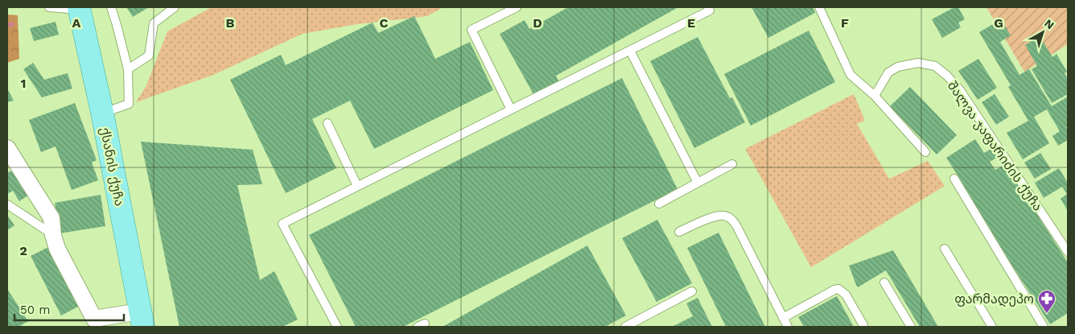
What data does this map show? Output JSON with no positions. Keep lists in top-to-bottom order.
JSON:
{
  "streets": {
    "main road": ["ქსანის ქუჩა"],
    "lane": ["შალვა ჯაფარიძის ქუჩა"]
  },
  "places": {
    "pharmacy": ["ფარმადეპო"]
  },
  "scale_bar": "50 m",
  "north": "top right",
  "grid": {
    "columns": [
      "A",
      "B",
      "C",
      "D",
      "E",
      "F",
      "G"
    ],
    "rows": ["1", "2"]
  }
}
